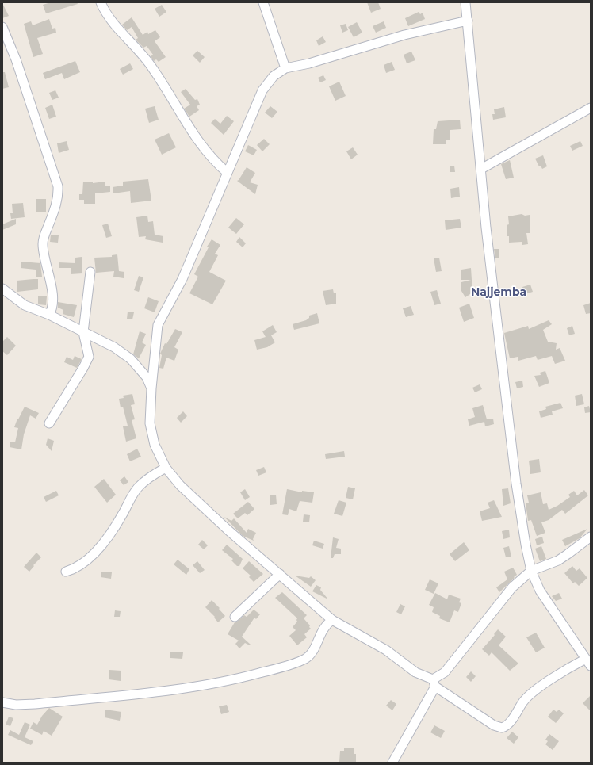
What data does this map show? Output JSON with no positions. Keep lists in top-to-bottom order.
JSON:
{
  "districts": ["Najjemba"]
}
